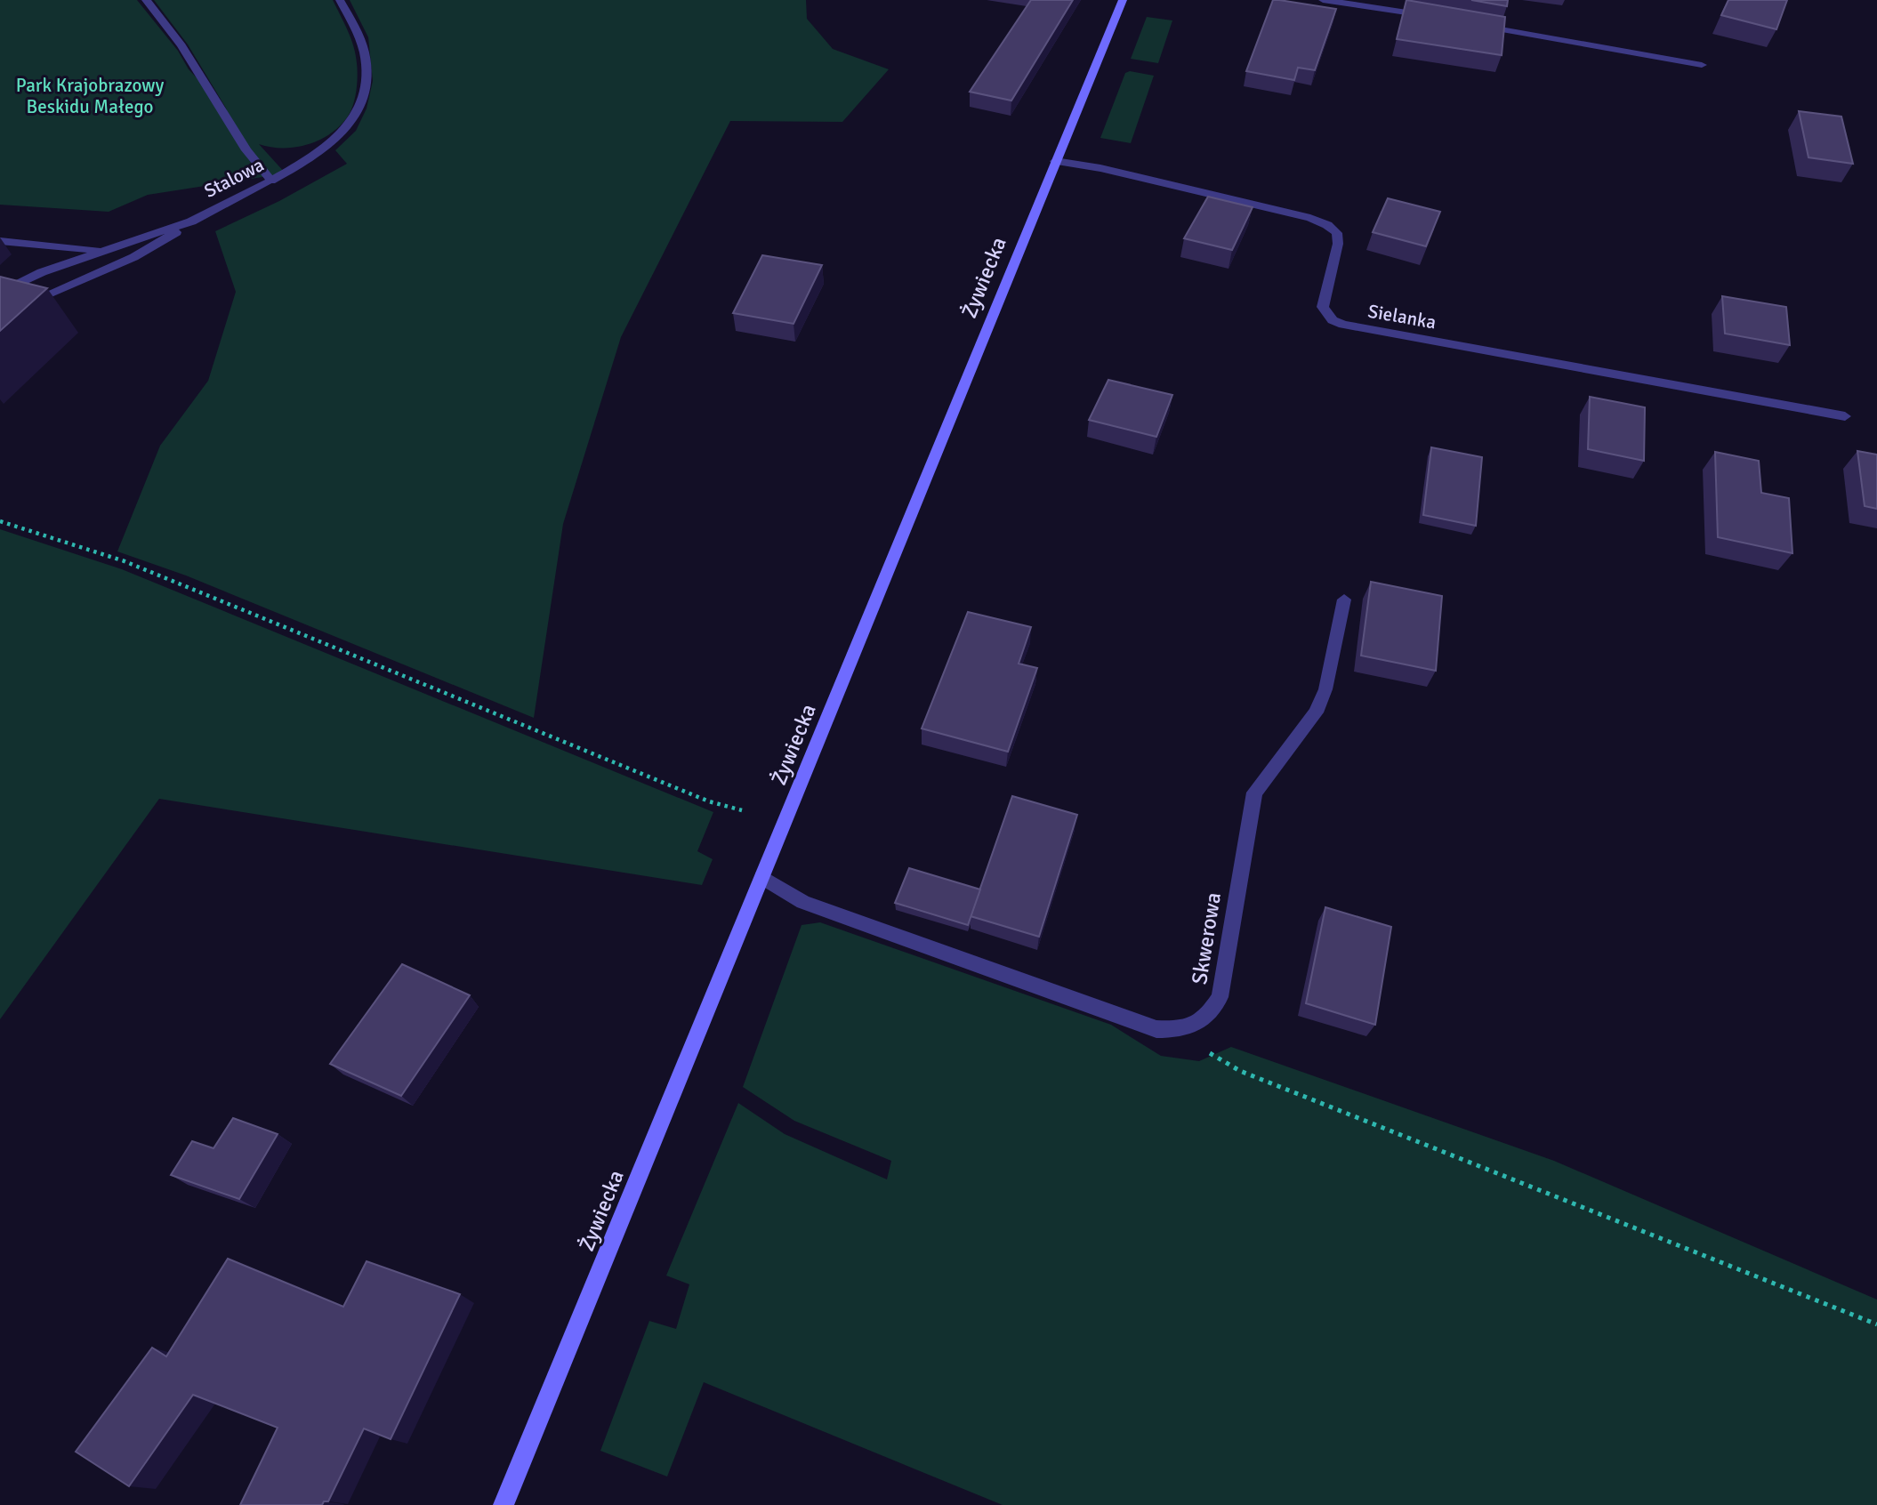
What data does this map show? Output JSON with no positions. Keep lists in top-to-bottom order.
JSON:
{
  "streets": {
    "main road": ["Żywiecka"],
    "street": ["Stalowa", "Sielanka", "Skwerowa"]
  },
  "crossings": [
    ["Żywiecka", "Sielanka"]
  ],
  "parks": ["Park Krajobrazowy Beskidu Małego"]
}
